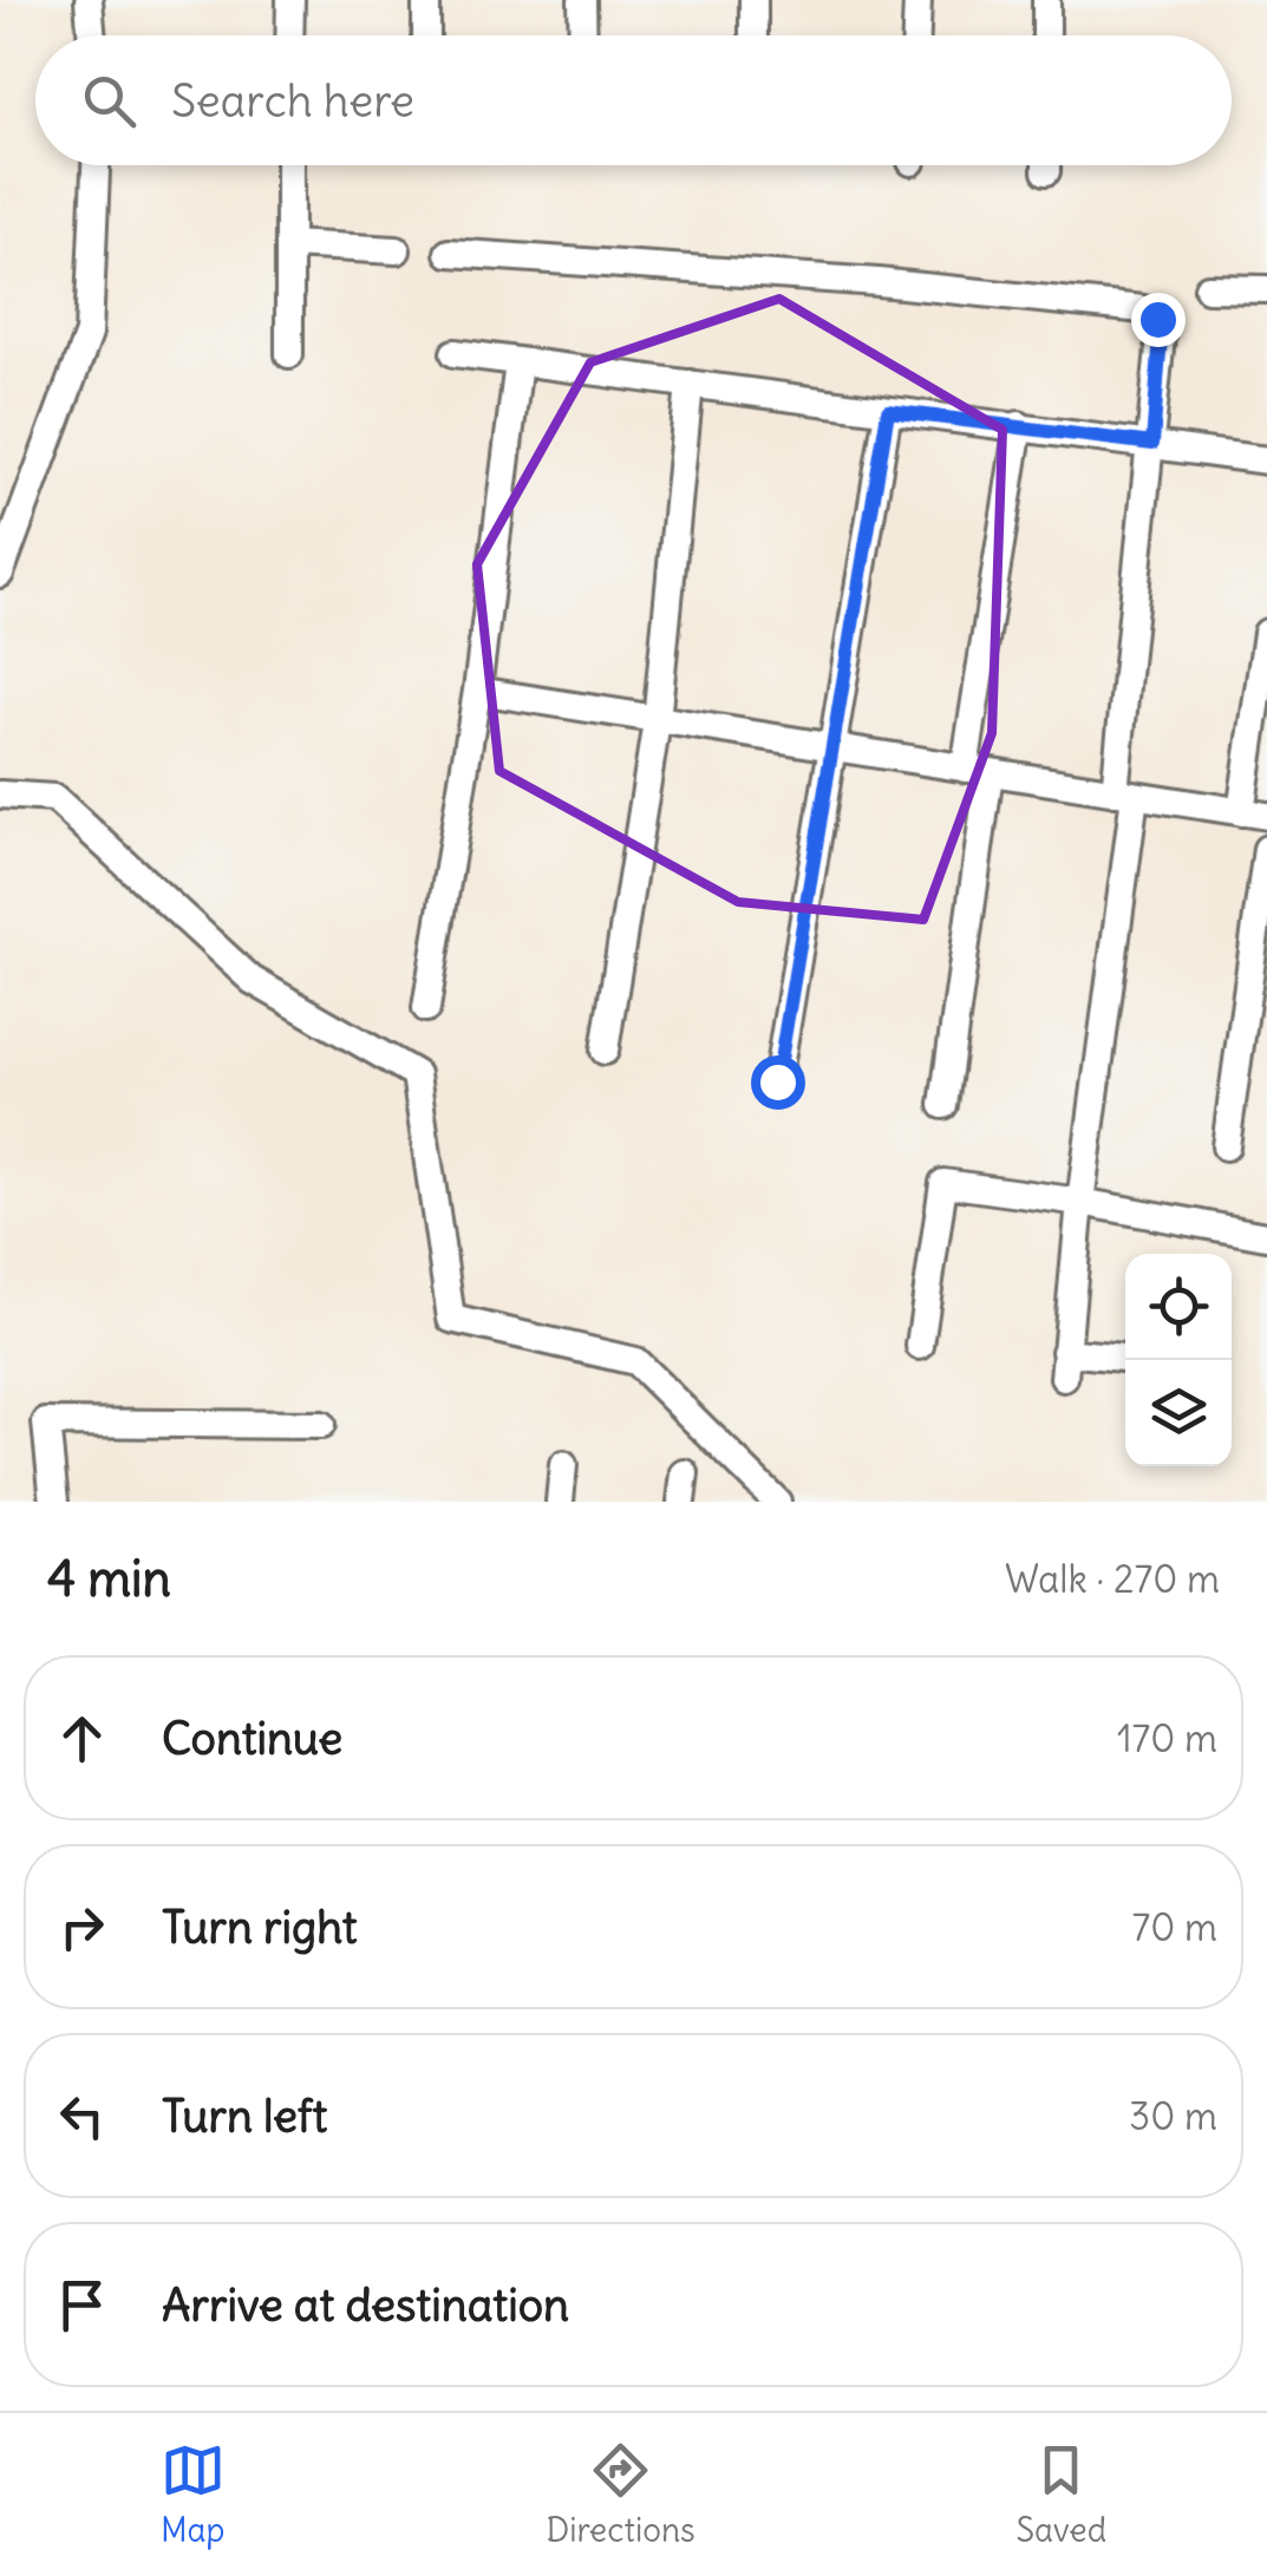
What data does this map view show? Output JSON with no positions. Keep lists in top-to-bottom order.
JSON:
{
  "page": {
    "search": "Search here",
    "heading": ["4 min", "Walk · 270 m"],
    "list": [
      ["Continue", "170 m"],
      ["Turn right", "70 m"],
      ["Turn left", "30 m"],
      "Arrive at destination"
    ],
    "nav": ["Map", "Directions", "Saved"]
  }
}
